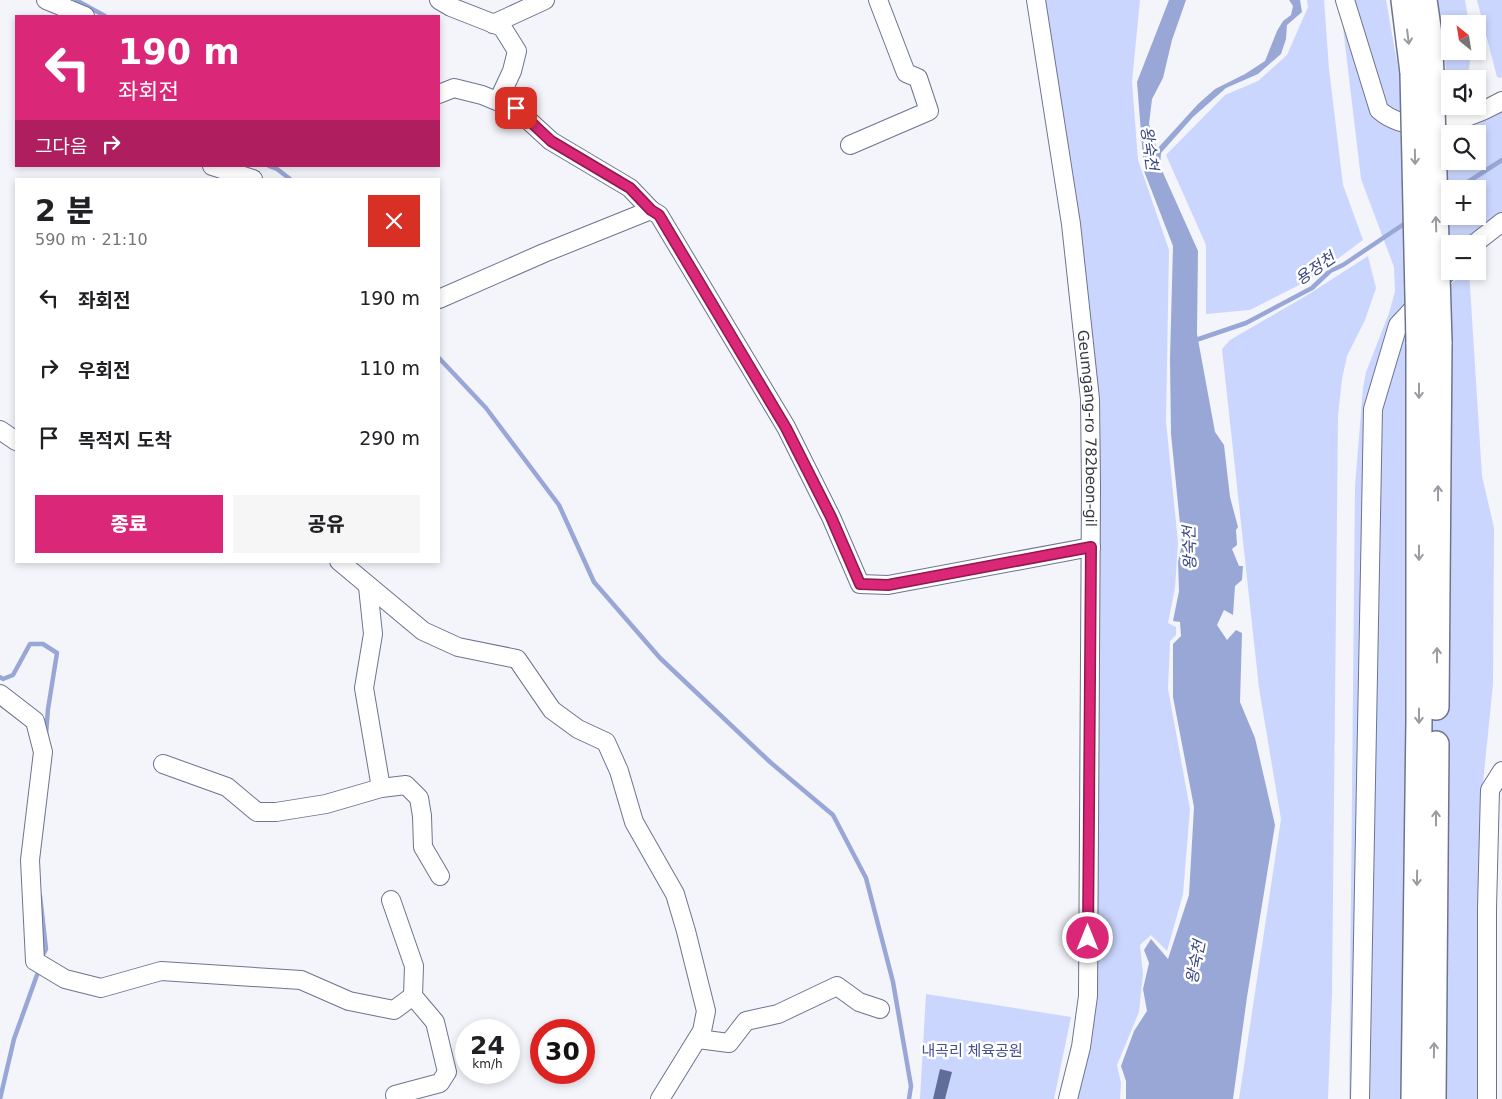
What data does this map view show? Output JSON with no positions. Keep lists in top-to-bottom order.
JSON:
{
  "streets": {
    "street": ["Geumgang-ro 782beon-gil"]
  },
  "water": ["왕숙천", "용정천"],
  "parks": ["내곡리 체육공원"],
  "north": "top left",
  "page": {
    "map_buttons": ["+", "−"],
    "turn": ["190 m", "좌회전"],
    "then": "그다음",
    "heading": ["2 분", "590 m · 21:10"],
    "list": [
      {
        "name": "좌회전",
        "value": "190 m"
      },
      {
        "name": "우회전",
        "value": "110 m"
      },
      {
        "name": "목적지 도착",
        "value": "290 m"
      }
    ],
    "buttons": ["종료", "공유"],
    "speed": "24 km/h",
    "limit": "30"
  }
}
